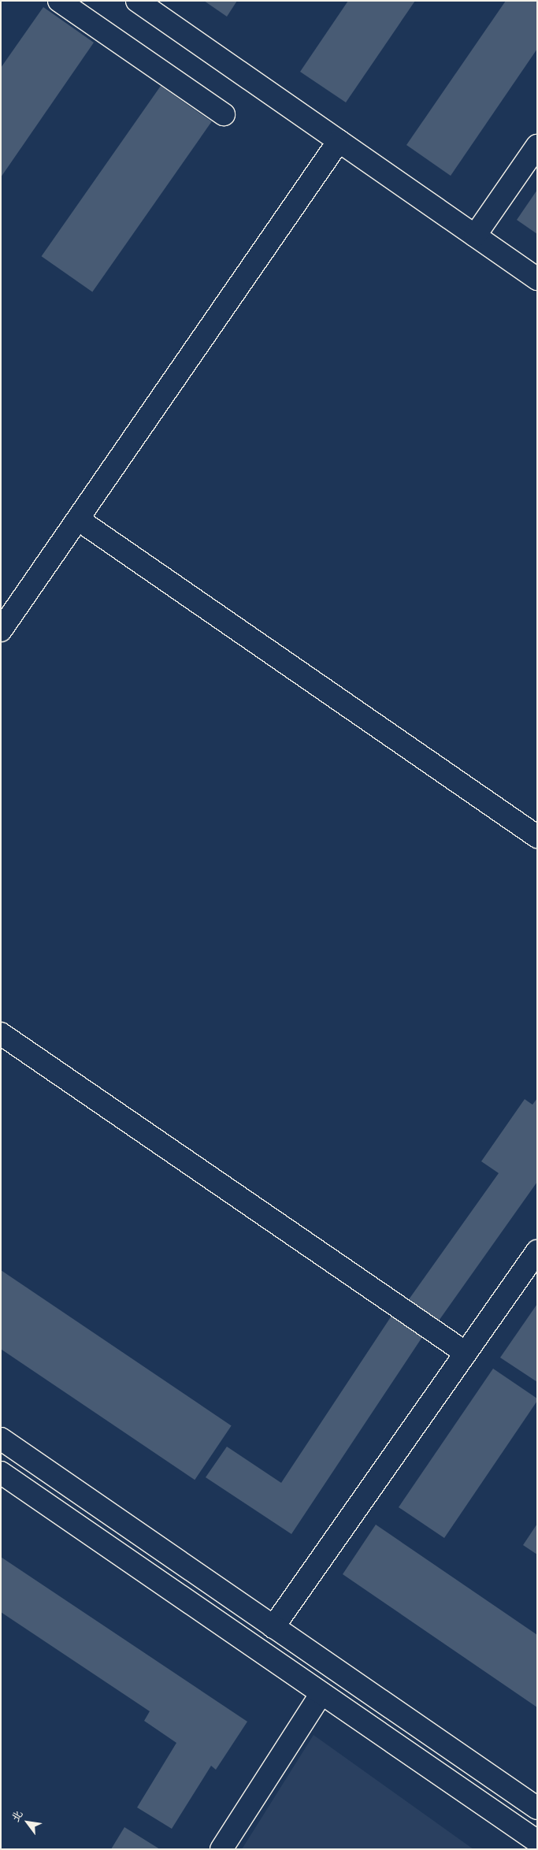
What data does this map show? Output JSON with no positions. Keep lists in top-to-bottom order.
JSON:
{
  "north": "top left"
}
